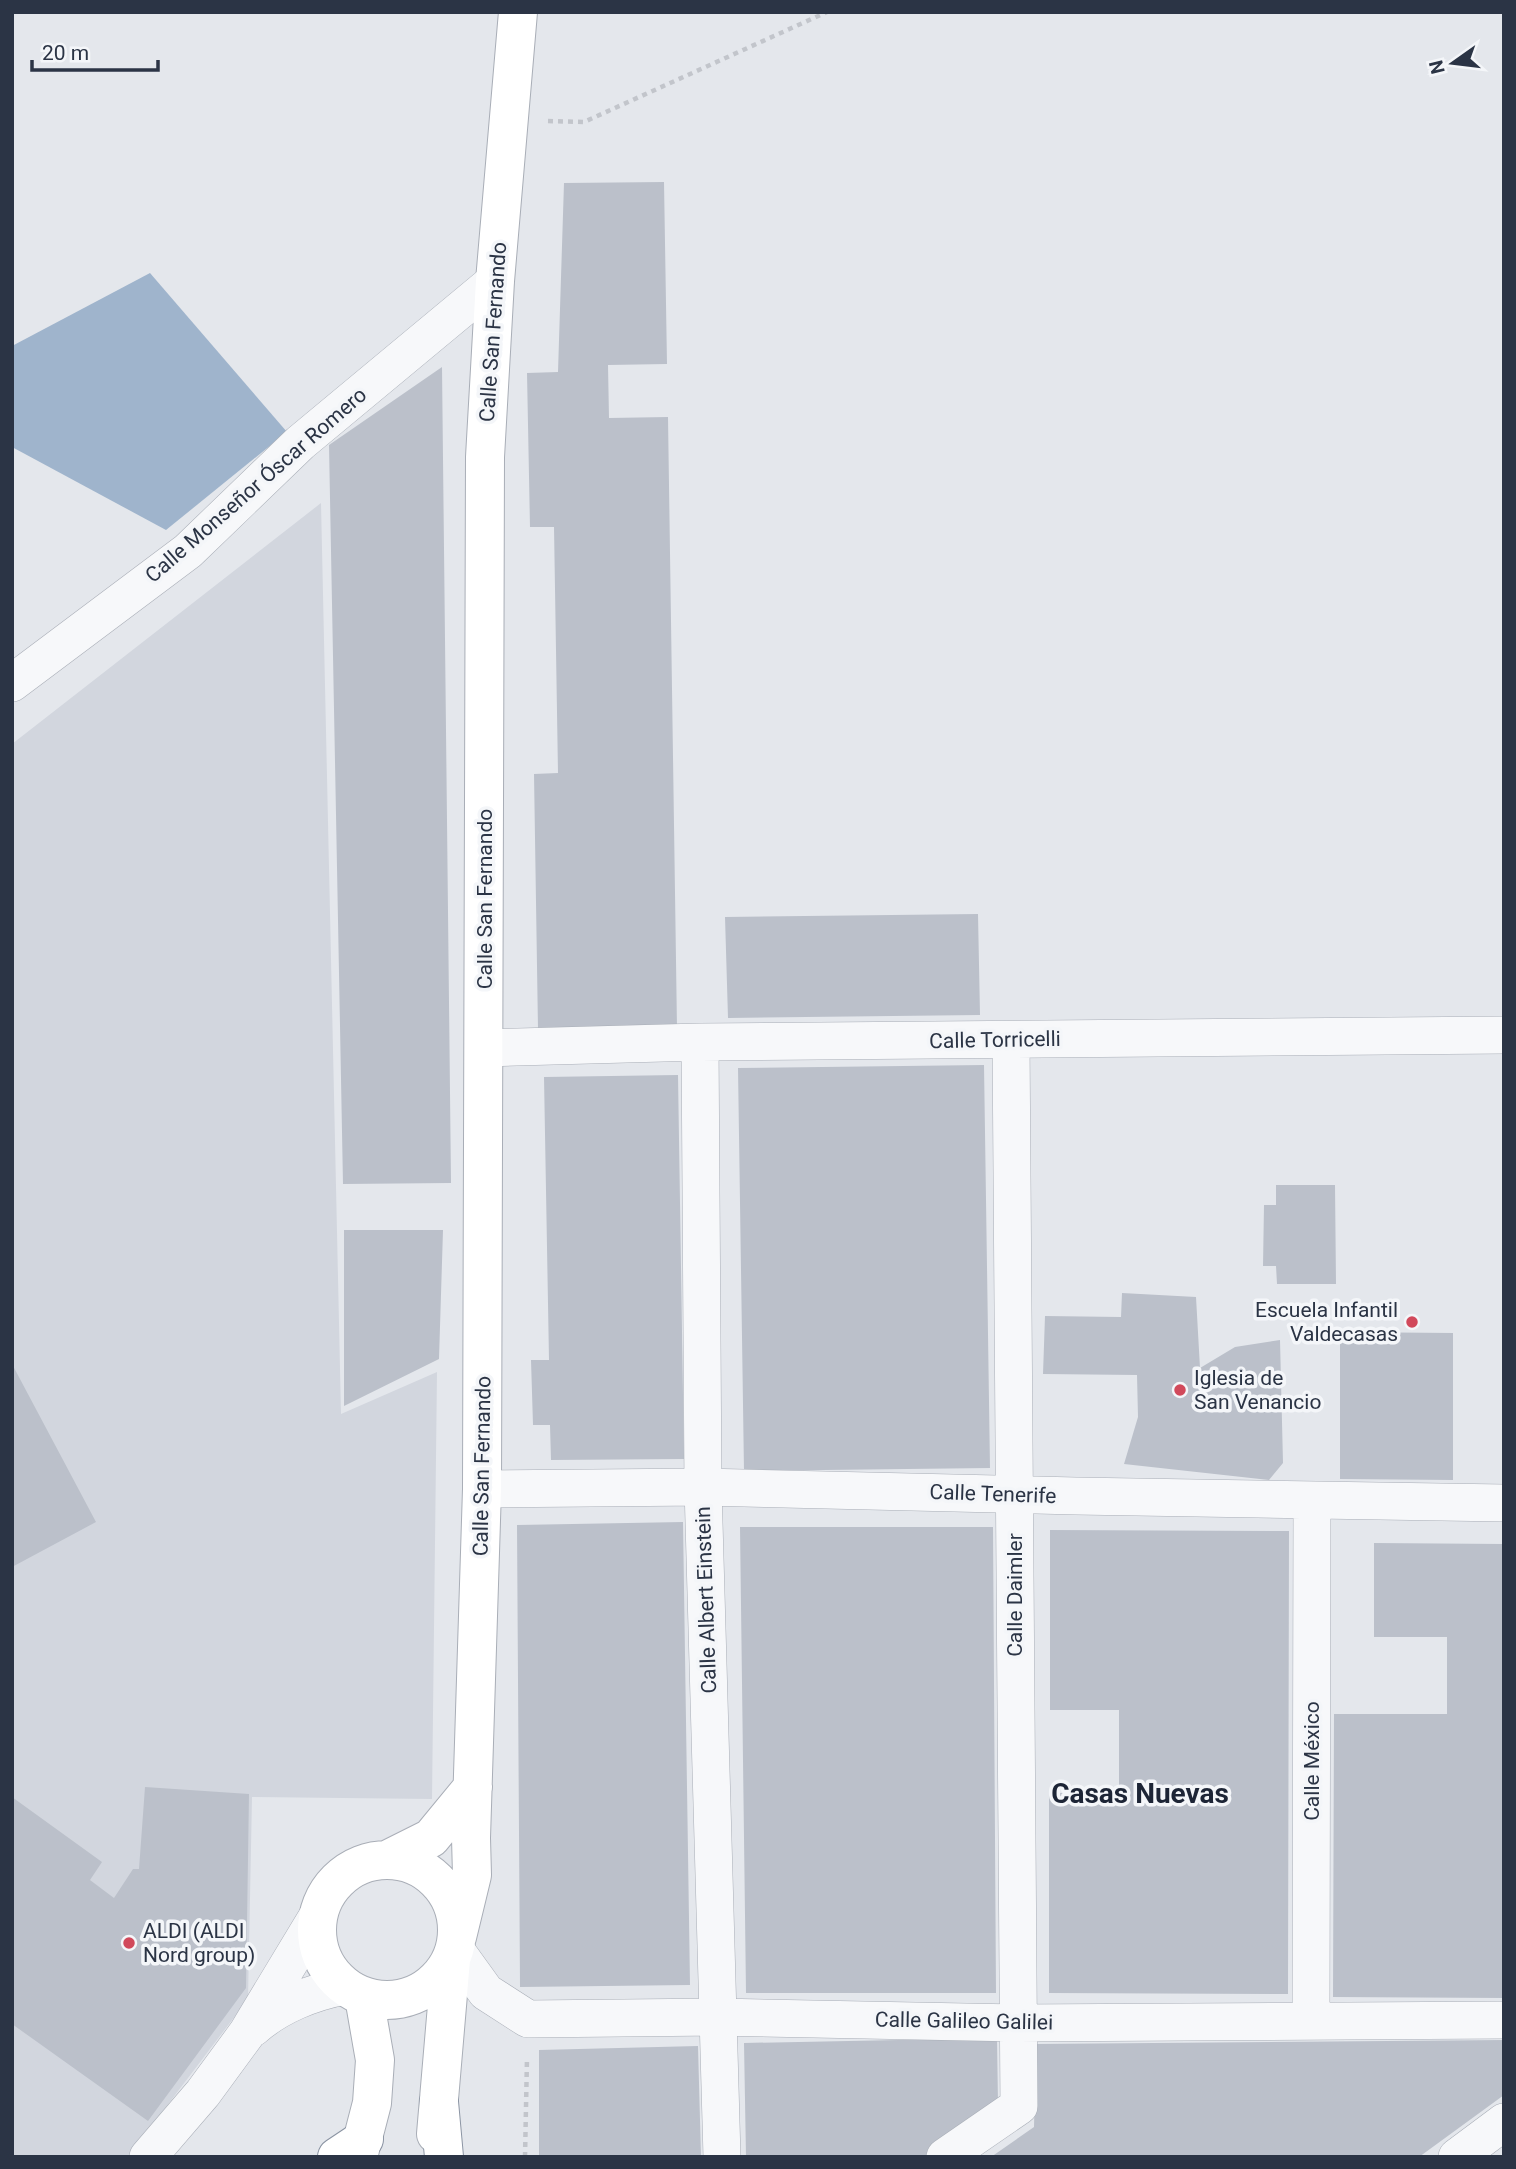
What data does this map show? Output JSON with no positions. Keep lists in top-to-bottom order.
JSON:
{
  "streets": {
    "main road": ["Calle San Fernando"],
    "street": [
      "Calle Monseñor Óscar Romero",
      "Calle Torricelli",
      "Calle Tenerife",
      "Calle Daimler",
      "Calle Albert Einstein",
      "Calle México",
      "Calle Galileo Galilei"
    ]
  },
  "crossings": [
    ["Calle San Fernando", "Calle Monseñor Óscar Romero"],
    ["Calle San Fernando", "Calle Torricelli"],
    ["Calle San Fernando", "Calle Tenerife"],
    ["Calle Torricelli", "Calle Daimler"],
    ["Calle Torricelli", "Calle Albert Einstein"],
    ["Calle Tenerife", "Calle Daimler"],
    ["Calle Tenerife", "Calle Albert Einstein"],
    ["Calle Tenerife", "Calle México"],
    ["Calle Daimler", "Calle Galileo Galilei"],
    ["Calle Albert Einstein", "Calle Galileo Galilei"],
    ["Calle México", "Calle Galileo Galilei"]
  ],
  "districts": ["Casas Nuevas"],
  "places": ["Escuela Infantil Valdecasas", "Iglesia de San Venancio", "ALDI (ALDI Nord group)"],
  "scale_bar": "20 m",
  "north": "left"
}
